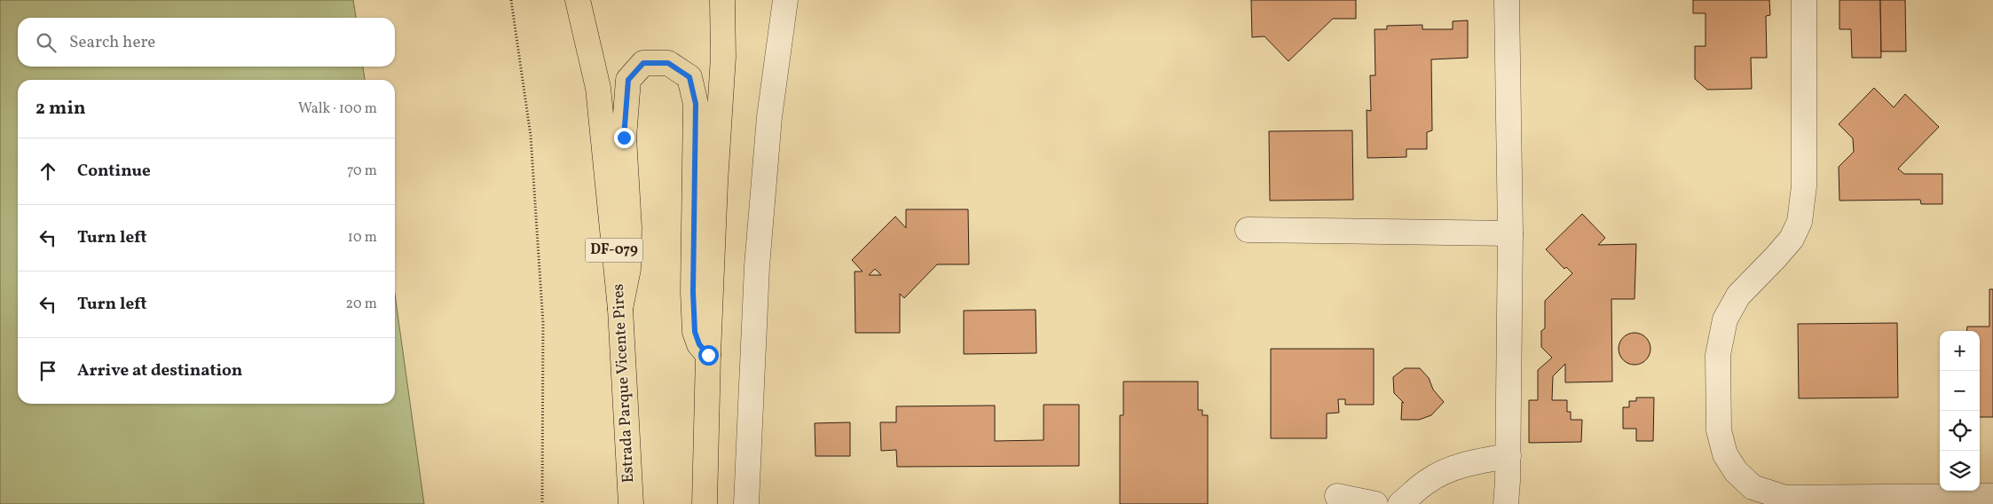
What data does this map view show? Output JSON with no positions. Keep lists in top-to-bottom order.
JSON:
{
  "streets": {
    "main road": ["DF-079", "Estrada Parque Vicente Pires"]
  },
  "page": {
    "search": "Search here",
    "heading": ["2 min", "Walk · 100 m"],
    "list": [
      ["Continue", "70 m"],
      ["Turn left", "10 m"],
      ["Turn left", "20 m"],
      "Arrive at destination"
    ],
    "map_buttons": ["+", "−"]
  }
}
